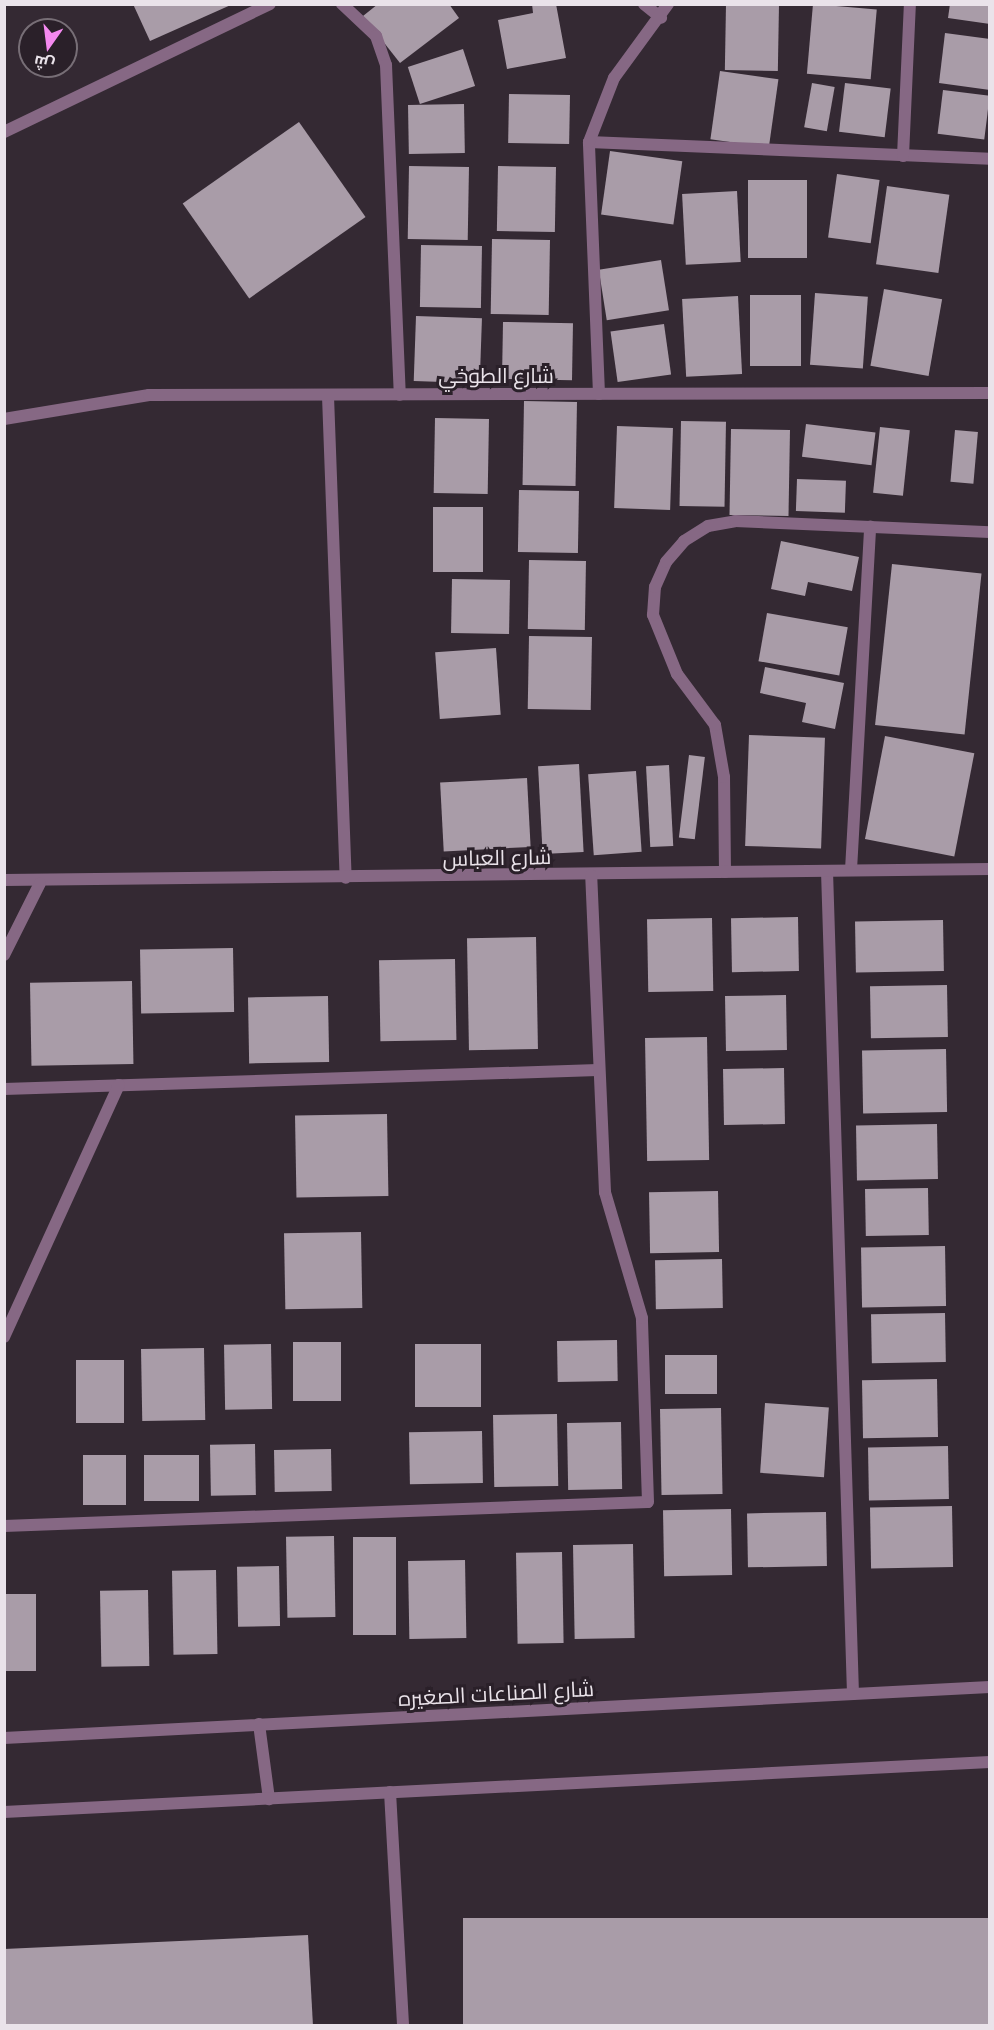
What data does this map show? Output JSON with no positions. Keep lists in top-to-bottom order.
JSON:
{
  "streets": {
    "street": ["شارع الطوخي", "شارع العباس", "شارع الصناعات الصغيره"]
  },
  "north": "bottom"
}
